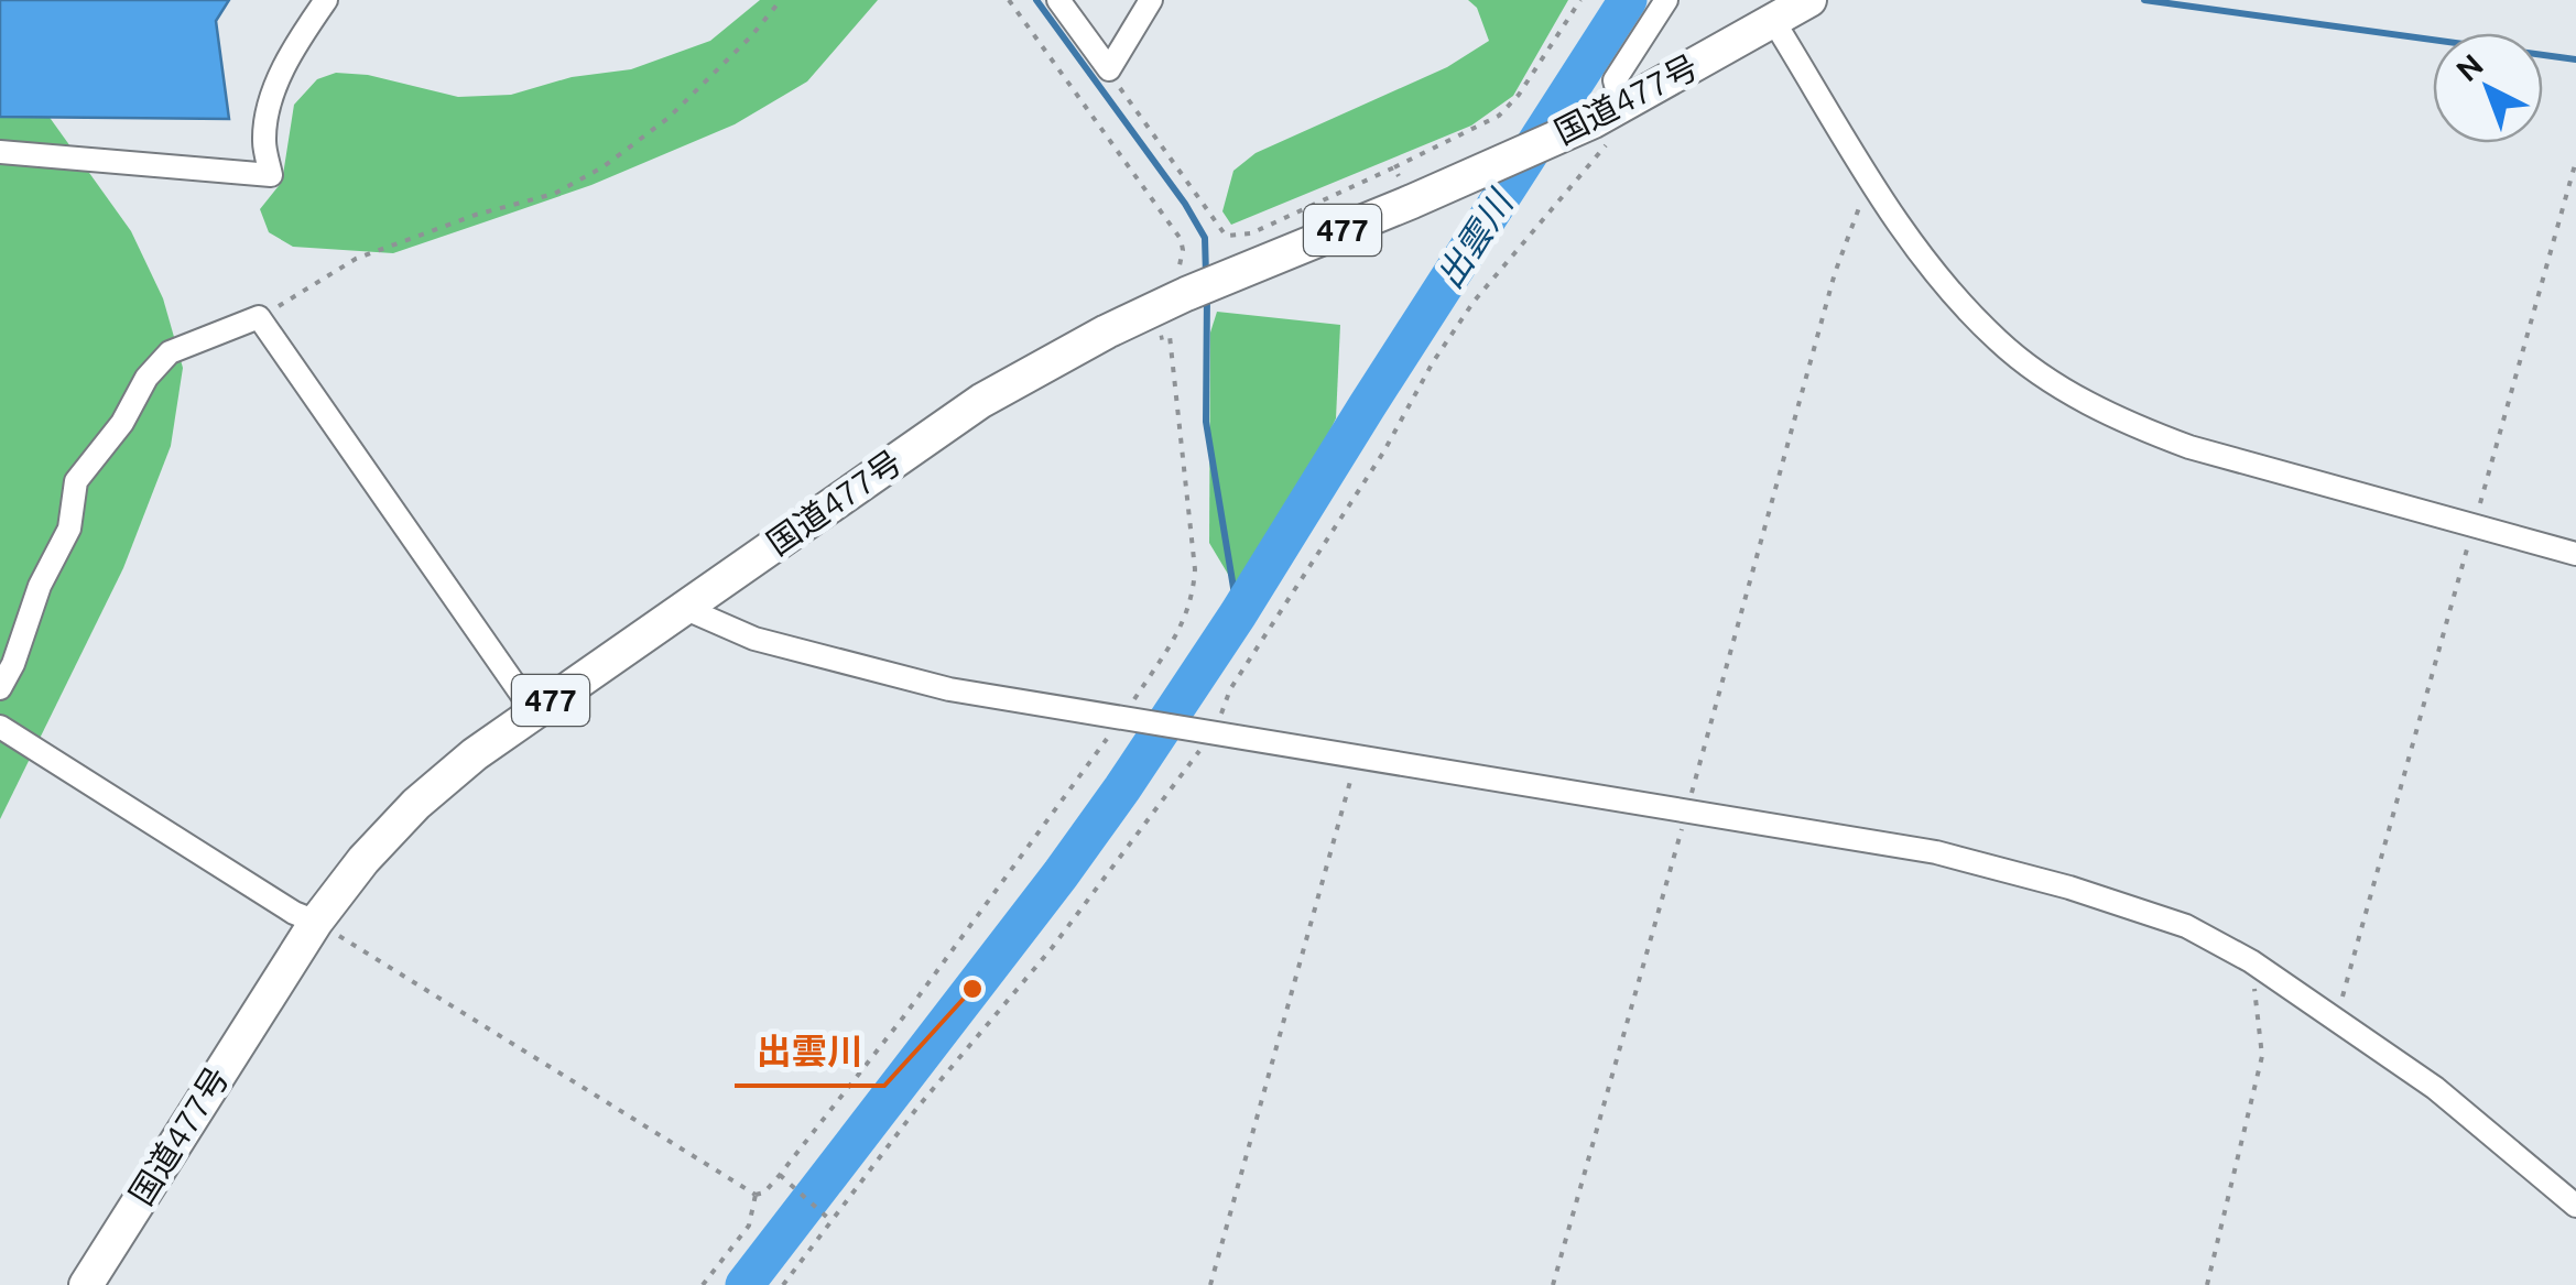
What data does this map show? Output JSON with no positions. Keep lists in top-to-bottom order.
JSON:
{
  "streets": {
    "highway": ["国道477号", "477"]
  },
  "water": ["出雲川"],
  "places": ["出雲川"],
  "north": "top left"
}
